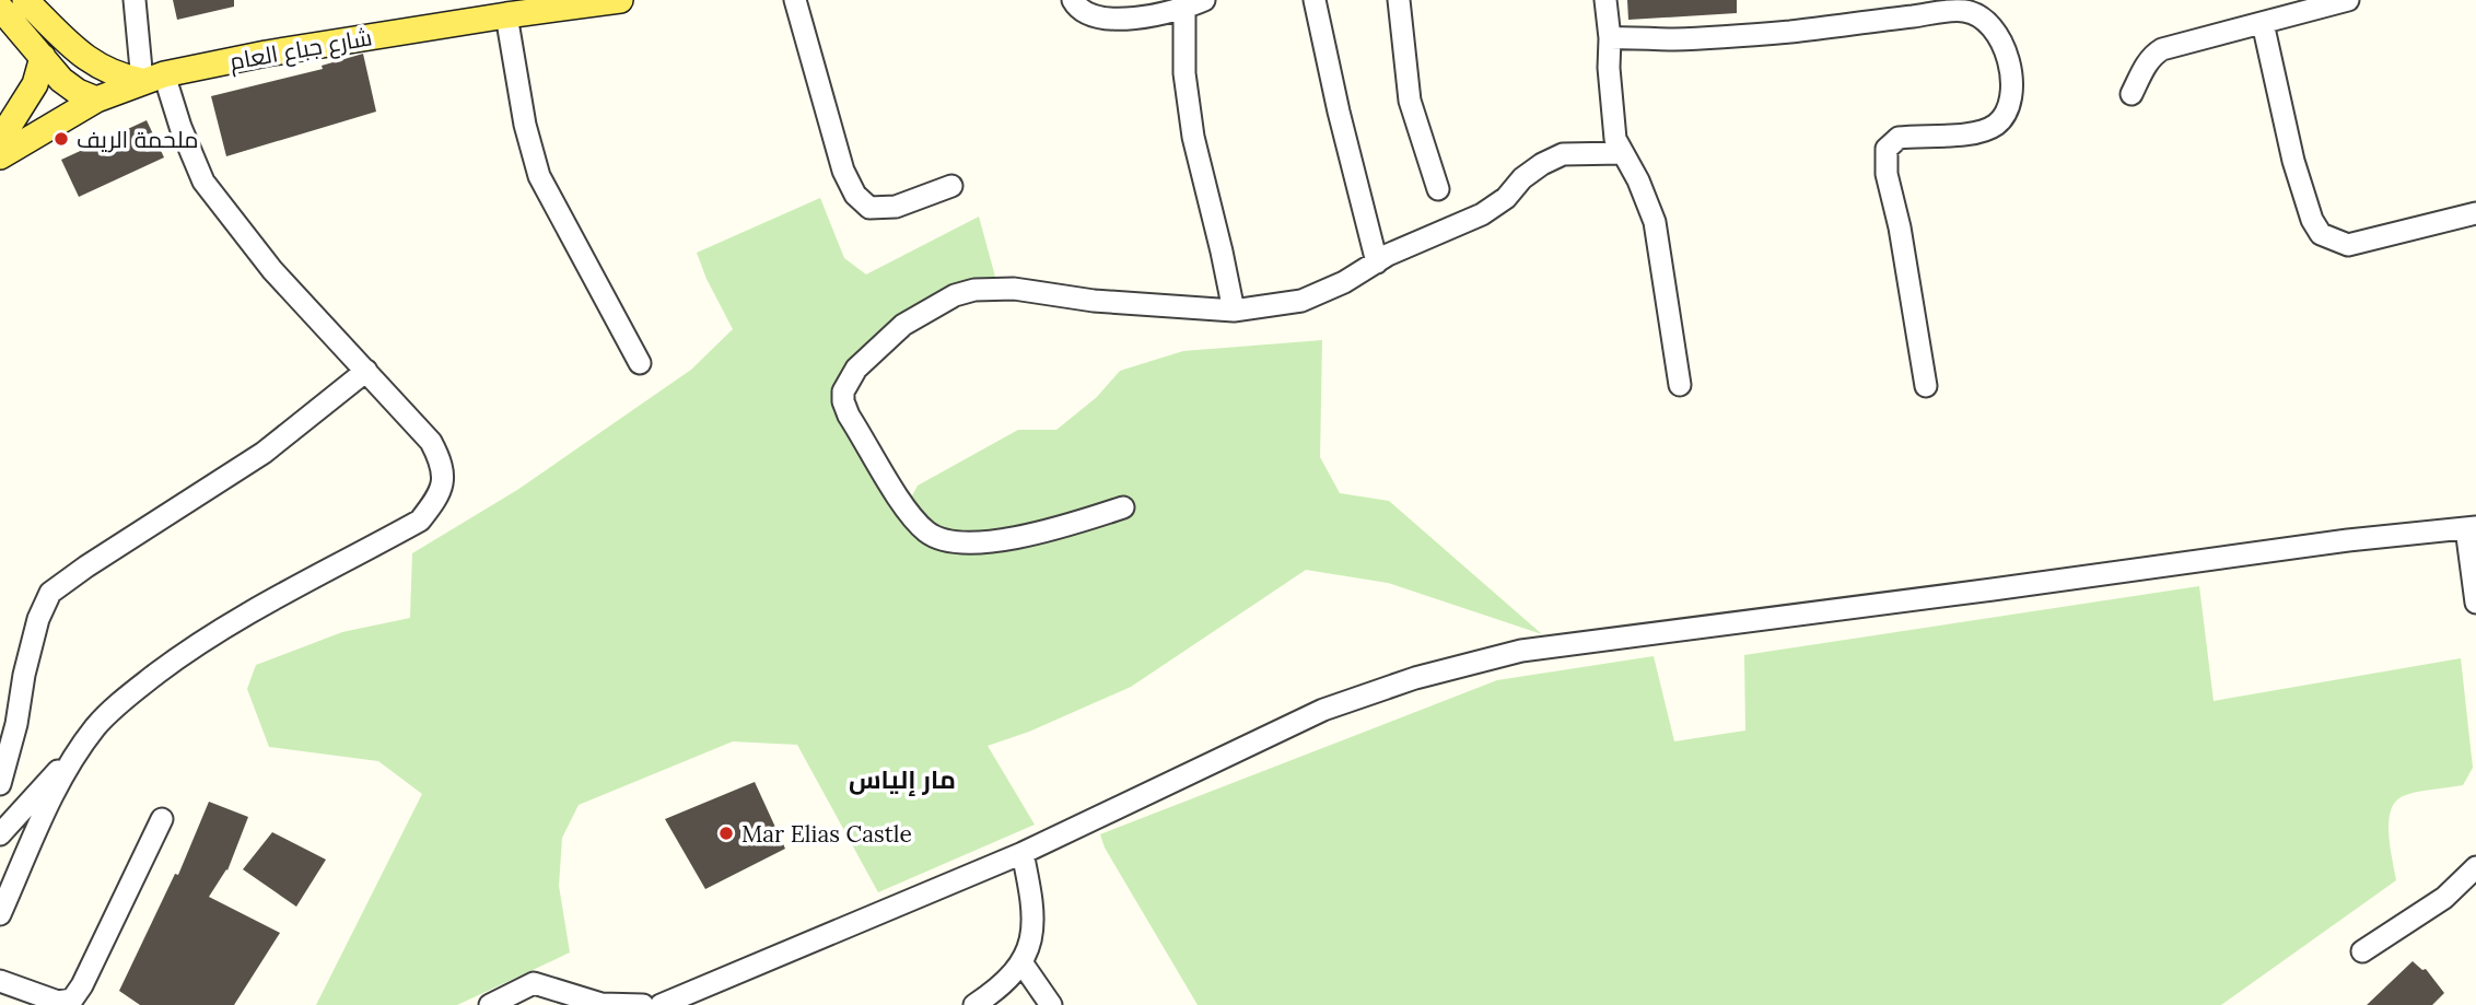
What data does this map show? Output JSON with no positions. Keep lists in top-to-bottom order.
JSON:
{
  "streets": {
    "main road": ["شارع جباع العام"]
  },
  "districts": ["مار إلياس"],
  "places": ["ملحمة الريف", "Mar Elias Castle"]
}
